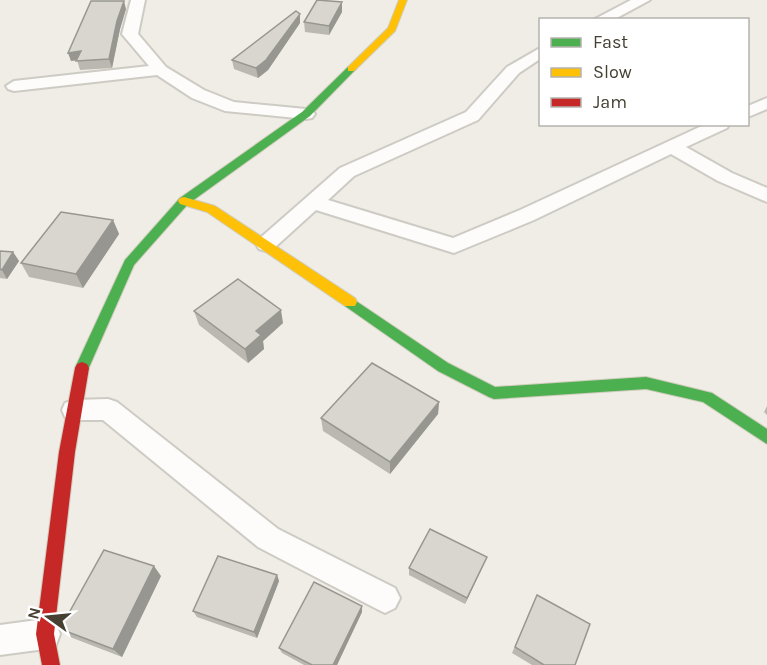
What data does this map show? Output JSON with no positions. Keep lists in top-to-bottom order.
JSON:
{
  "legend": ["Fast", "Slow", "Jam"],
  "north": "left"
}
